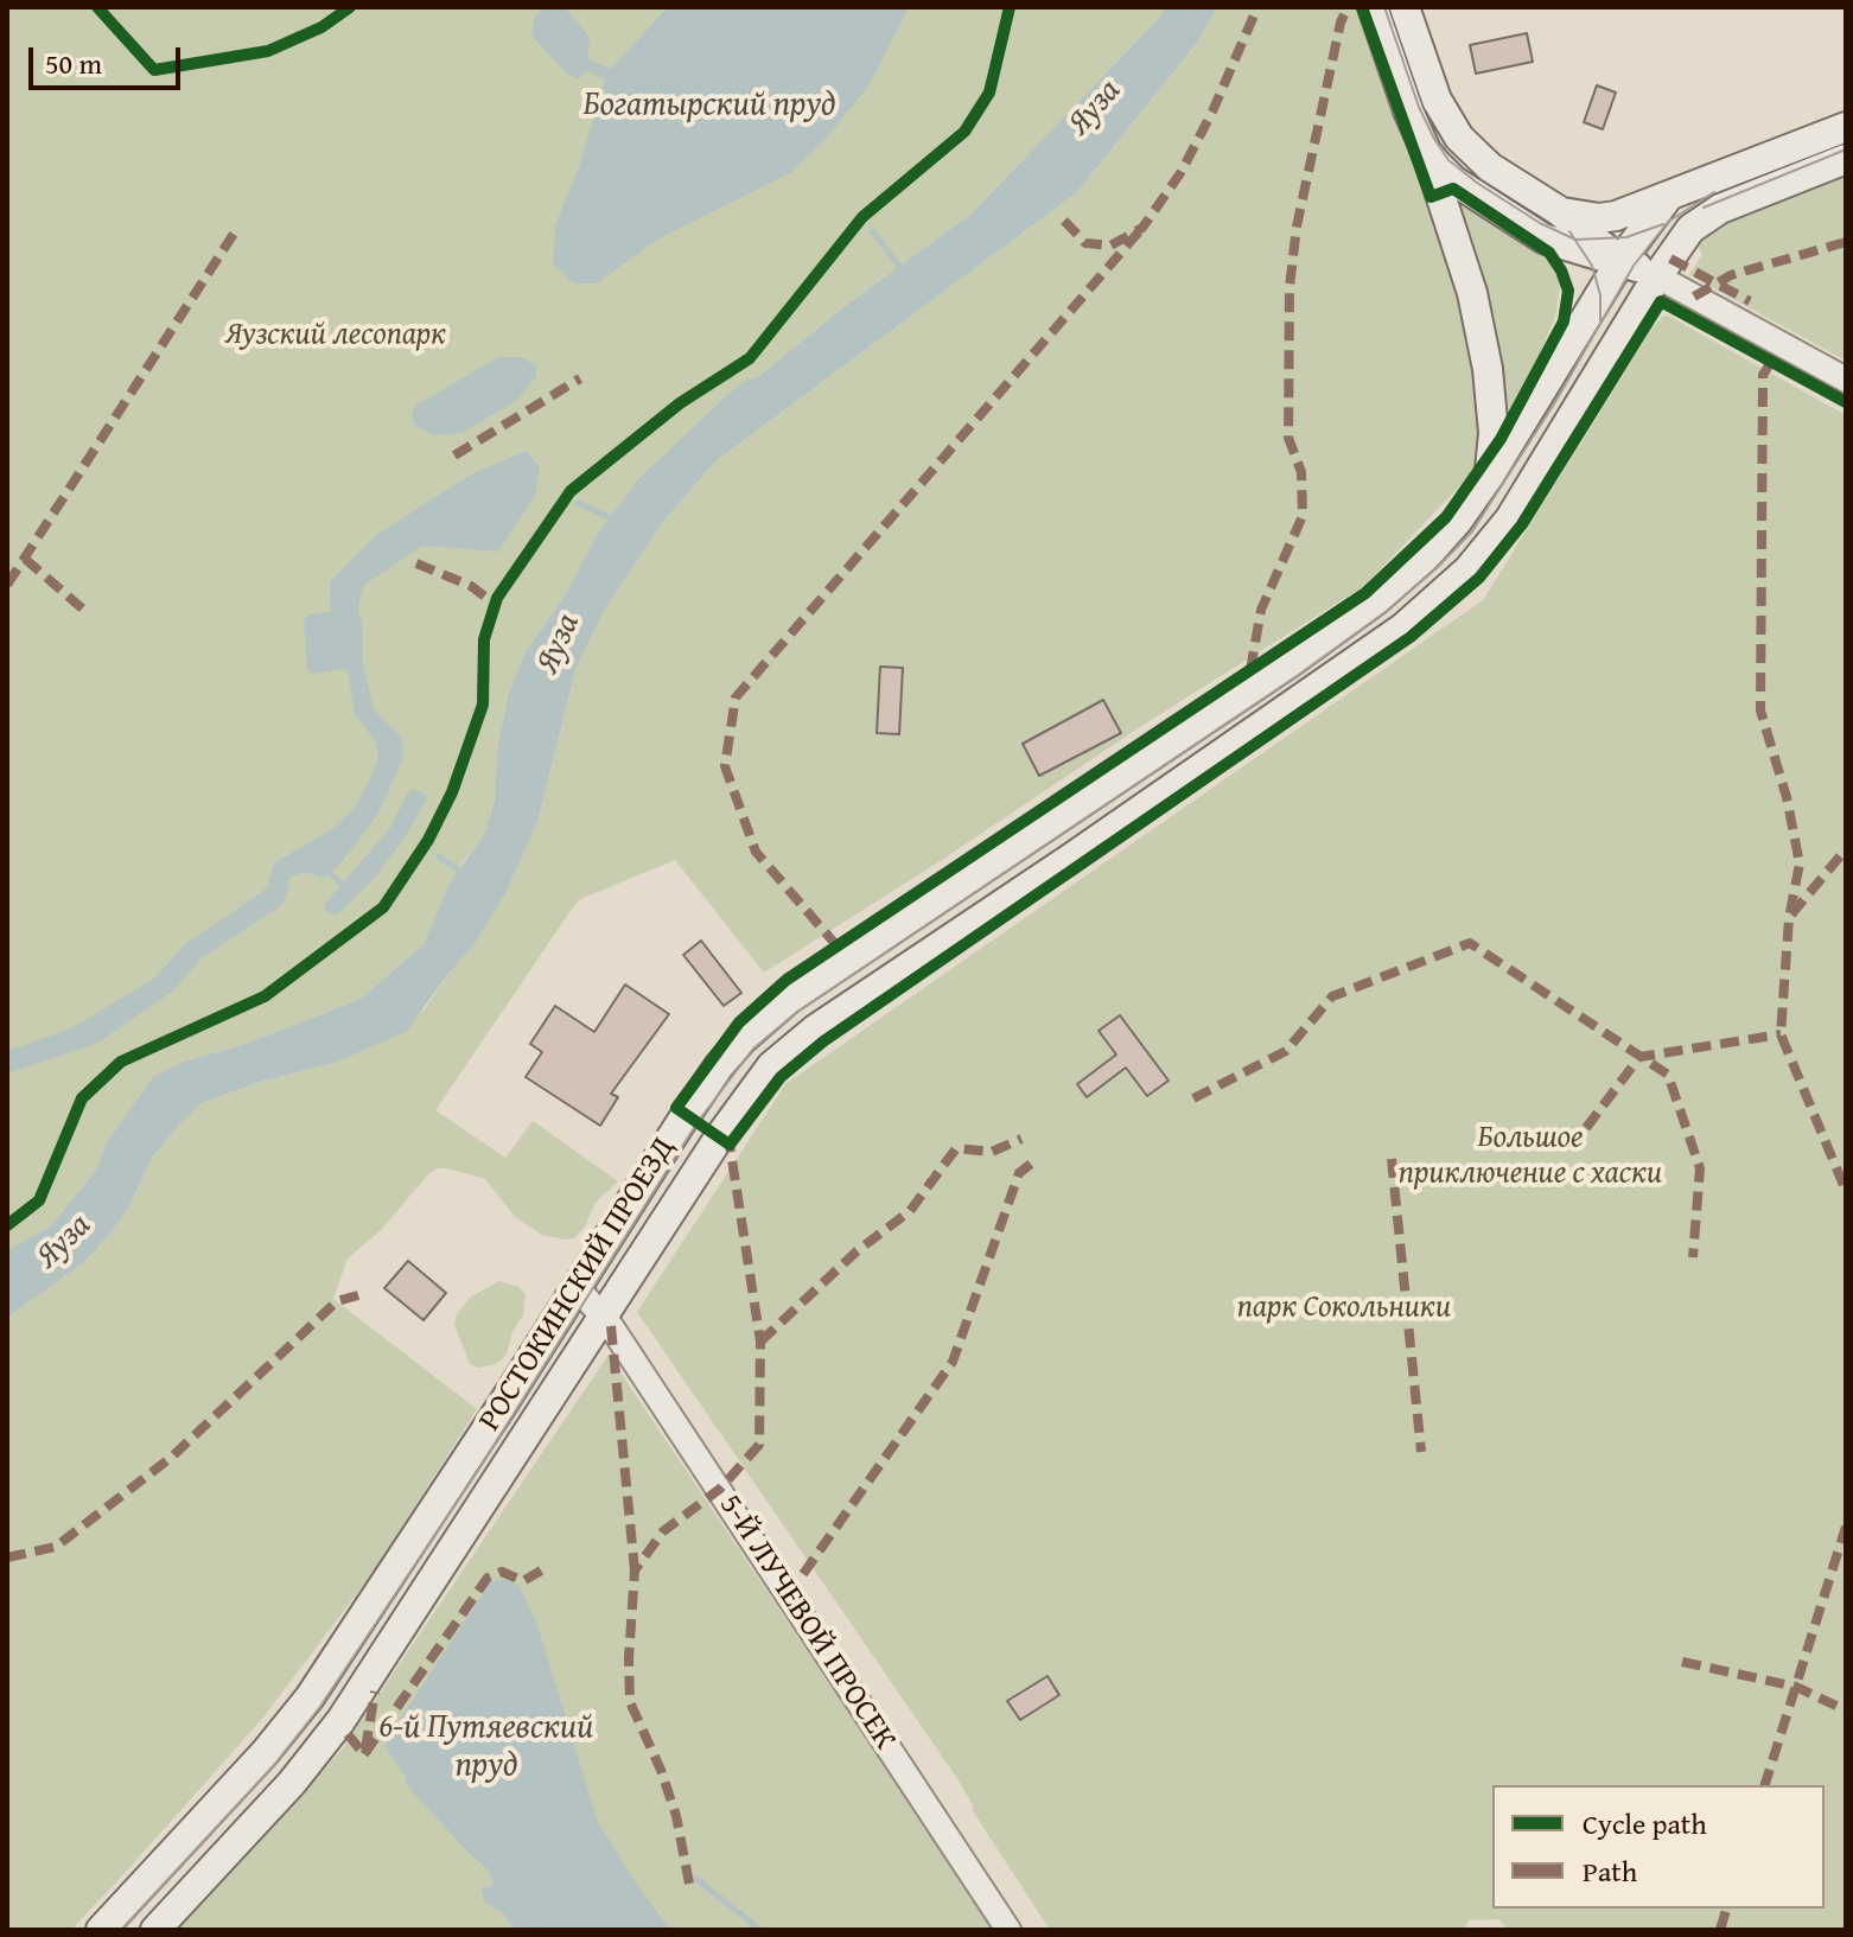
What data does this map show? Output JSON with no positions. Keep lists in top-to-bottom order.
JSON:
{
  "streets": {
    "main road": ["РОСТОКИНСКИЙ ПРОЕЗД"],
    "street": ["5-Й ЛУЧЕВОЙ ПРОСЕК"]
  },
  "crossings": [
    ["РОСТОКИНСКИЙ ПРОЕЗД", "5-Й ЛУЧЕВОЙ ПРОСЕК"]
  ],
  "water": ["Богатырский пруд", "Яуза", "6-й Путяевский пруд"],
  "parks": ["Яузский лесопарк", "Большое приключение с хаски", "парк Сокольники"],
  "legend": ["Cycle path", "Path"],
  "scale_bar": "50 m"
}
